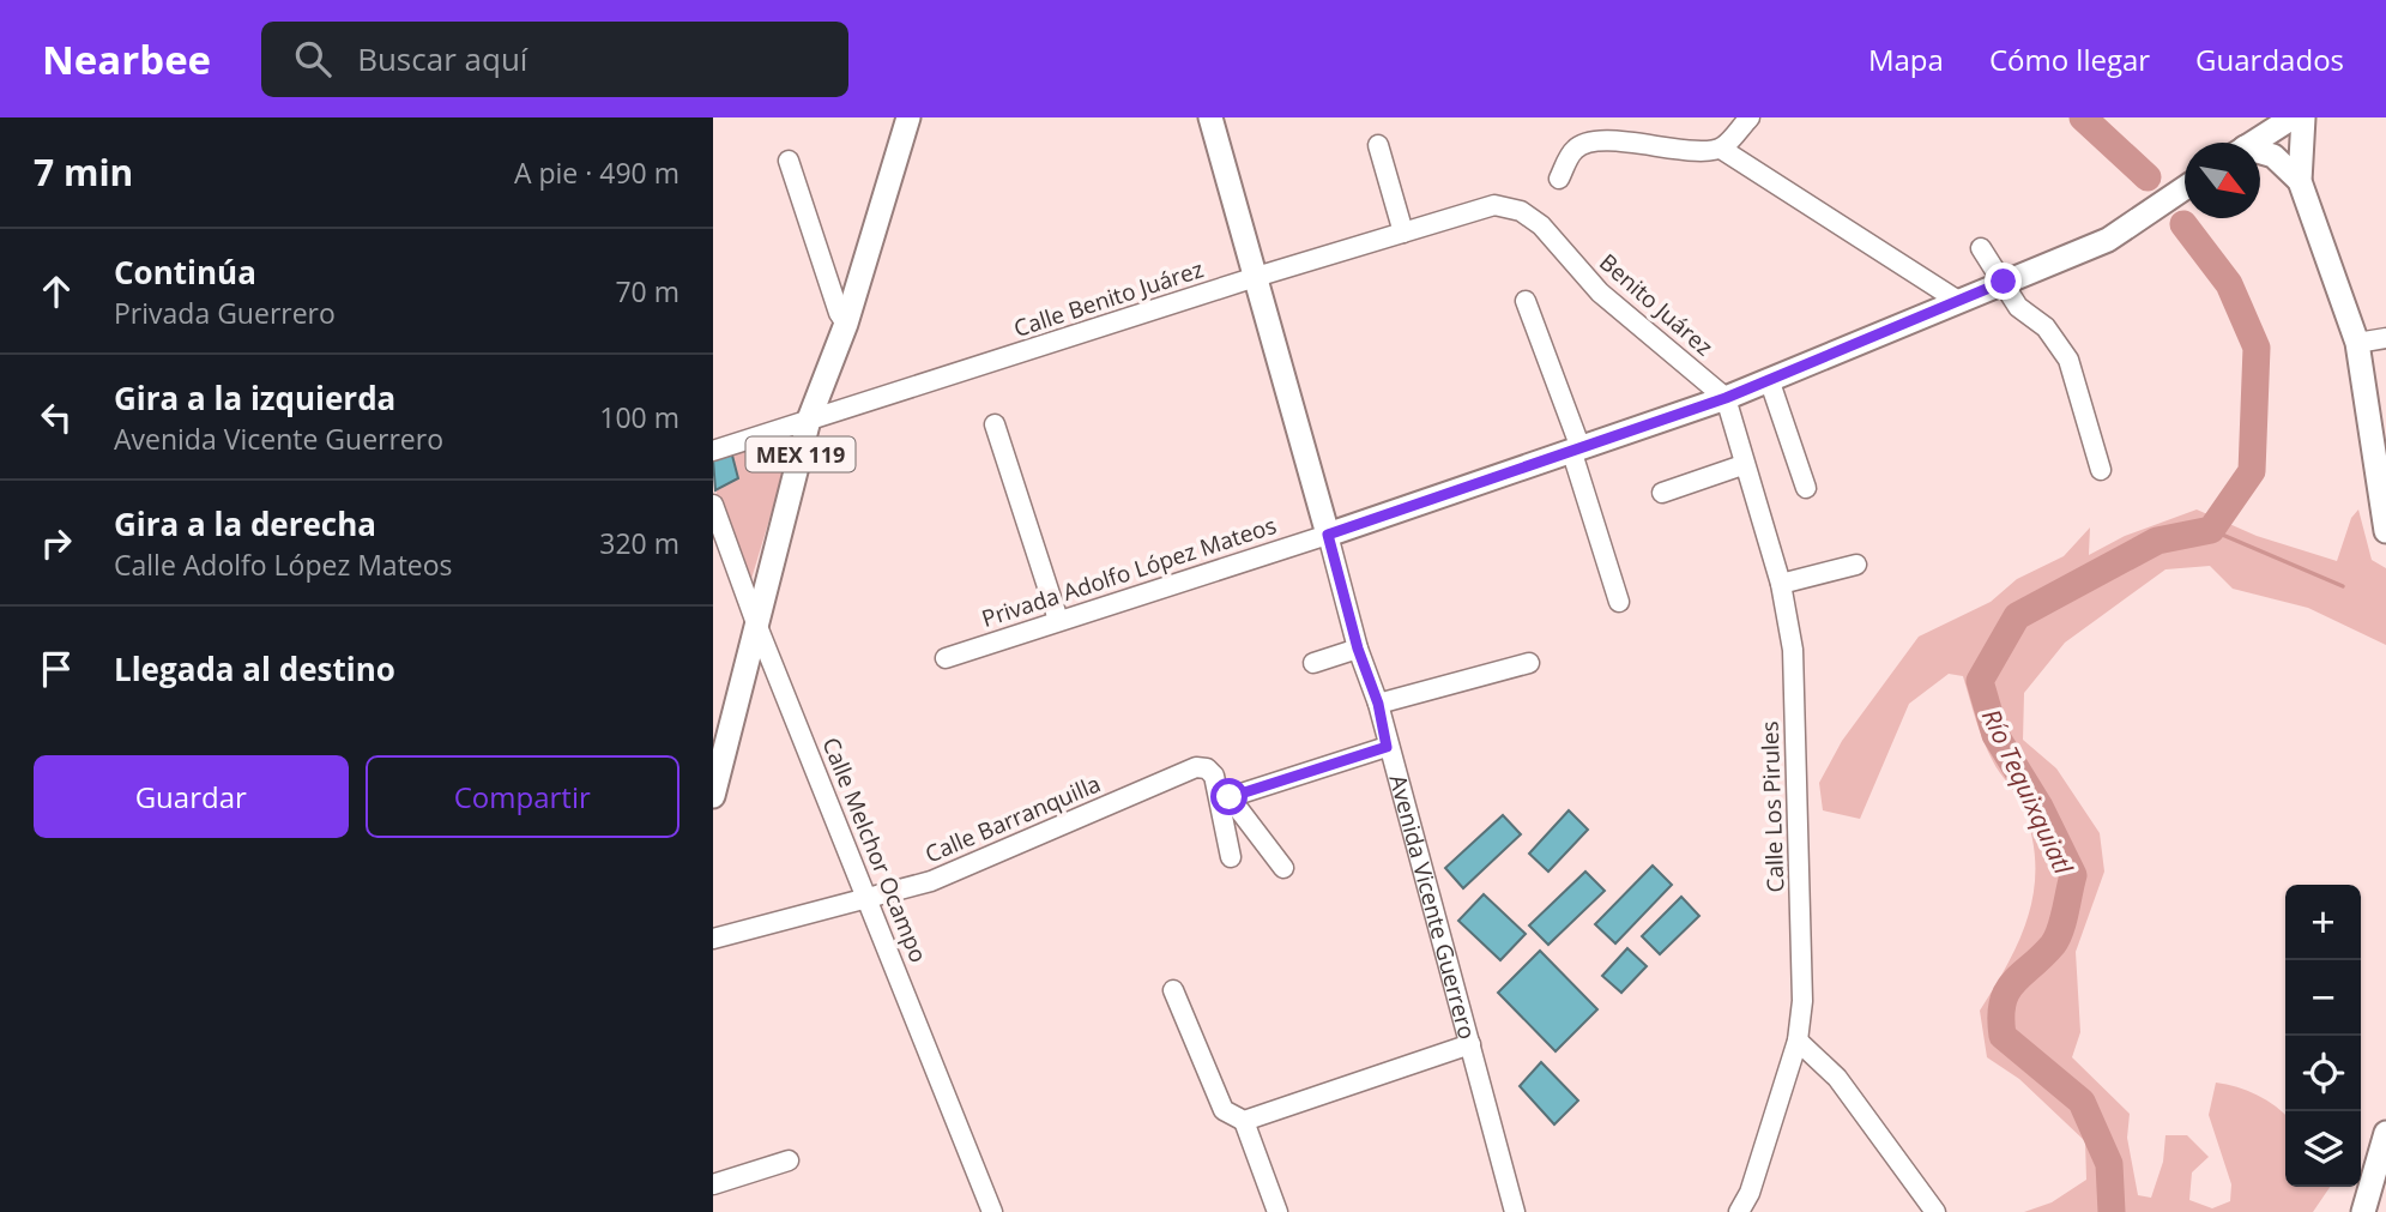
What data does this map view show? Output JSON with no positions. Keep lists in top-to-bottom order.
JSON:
{
  "streets": {
    "main road": ["MEX 119", "Avenida Vicente Guerrero"],
    "street": [
      "Calle Benito Juárez",
      "Benito Juárez",
      "Privada Adolfo López Mateos",
      "Calle Los Pirules",
      "Calle Barranquilla",
      "Calle Melchor Ocampo"
    ]
  },
  "crossings": [
    ["Calle Benito Juárez", "Benito Juárez"],
    ["Calle Benito Juárez", "MEX 119"],
    ["Calle Benito Juárez", "Avenida Vicente Guerrero"],
    ["Benito Juárez", "Calle Los Pirules"],
    ["MEX 119", "Calle Melchor Ocampo"],
    ["Privada Adolfo López Mateos", "Avenida Vicente Guerrero"],
    ["Calle Barranquilla", "Calle Melchor Ocampo"]
  ],
  "water": ["Río Tequixquiatl"],
  "north": "bottom right",
  "page": {
    "header": "Nearbee",
    "search": "Buscar aquí",
    "nav": ["Mapa", "Cómo llegar", "Guardados"],
    "heading": ["7 min", "A pie · 490 m"],
    "list": [
      ["Continúa", "Privada Guerrero", "70 m"],
      ["Gira a la izquierda", "Avenida Vicente Guerrero", "100 m"],
      ["Gira a la derecha", "Calle Adolfo López Mateos", "320 m"],
      "Llegada al destino"
    ],
    "buttons": ["Guardar", "Compartir"],
    "map_buttons": ["+", "−"]
  }
}
